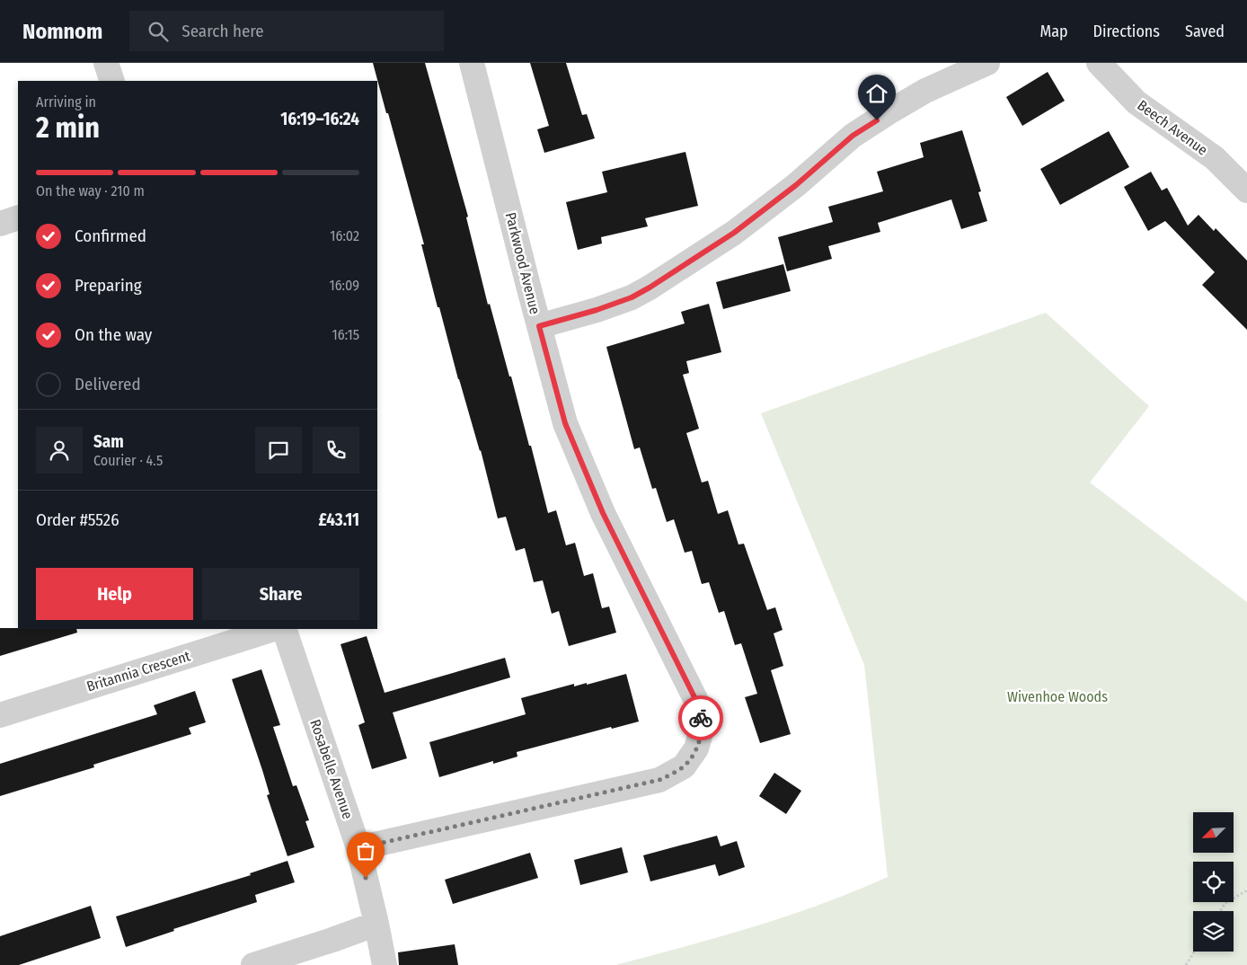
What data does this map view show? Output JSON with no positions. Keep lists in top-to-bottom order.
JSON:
{
  "streets": {
    "street": [
      "Beech Avenue",
      "Parkwood Avenue",
      "Britannia Crescent",
      "Rosabelle Avenue"
    ]
  },
  "crossings": [
    ["Parkwood Avenue", "Rosabelle Avenue"]
  ],
  "parks": ["Wivenhoe Woods"],
  "north": "bottom left",
  "page": {
    "header": "Nomnom",
    "search": "Search here",
    "nav": ["Map", "Directions", "Saved"],
    "heading": ["2 min", "Arriving in", "16:19–16:24"],
    "panel": [
      "Sam",
      "Courier · 4.5",
      "Order #5526",
      "£43.11"
    ],
    "bar": "On the way · 210 m",
    "list": [
      ["Confirmed", "16:02"],
      ["Preparing", "16:09"],
      ["On the way", "16:15"],
      "Delivered"
    ],
    "buttons": ["Help", "Share"]
  }
}
